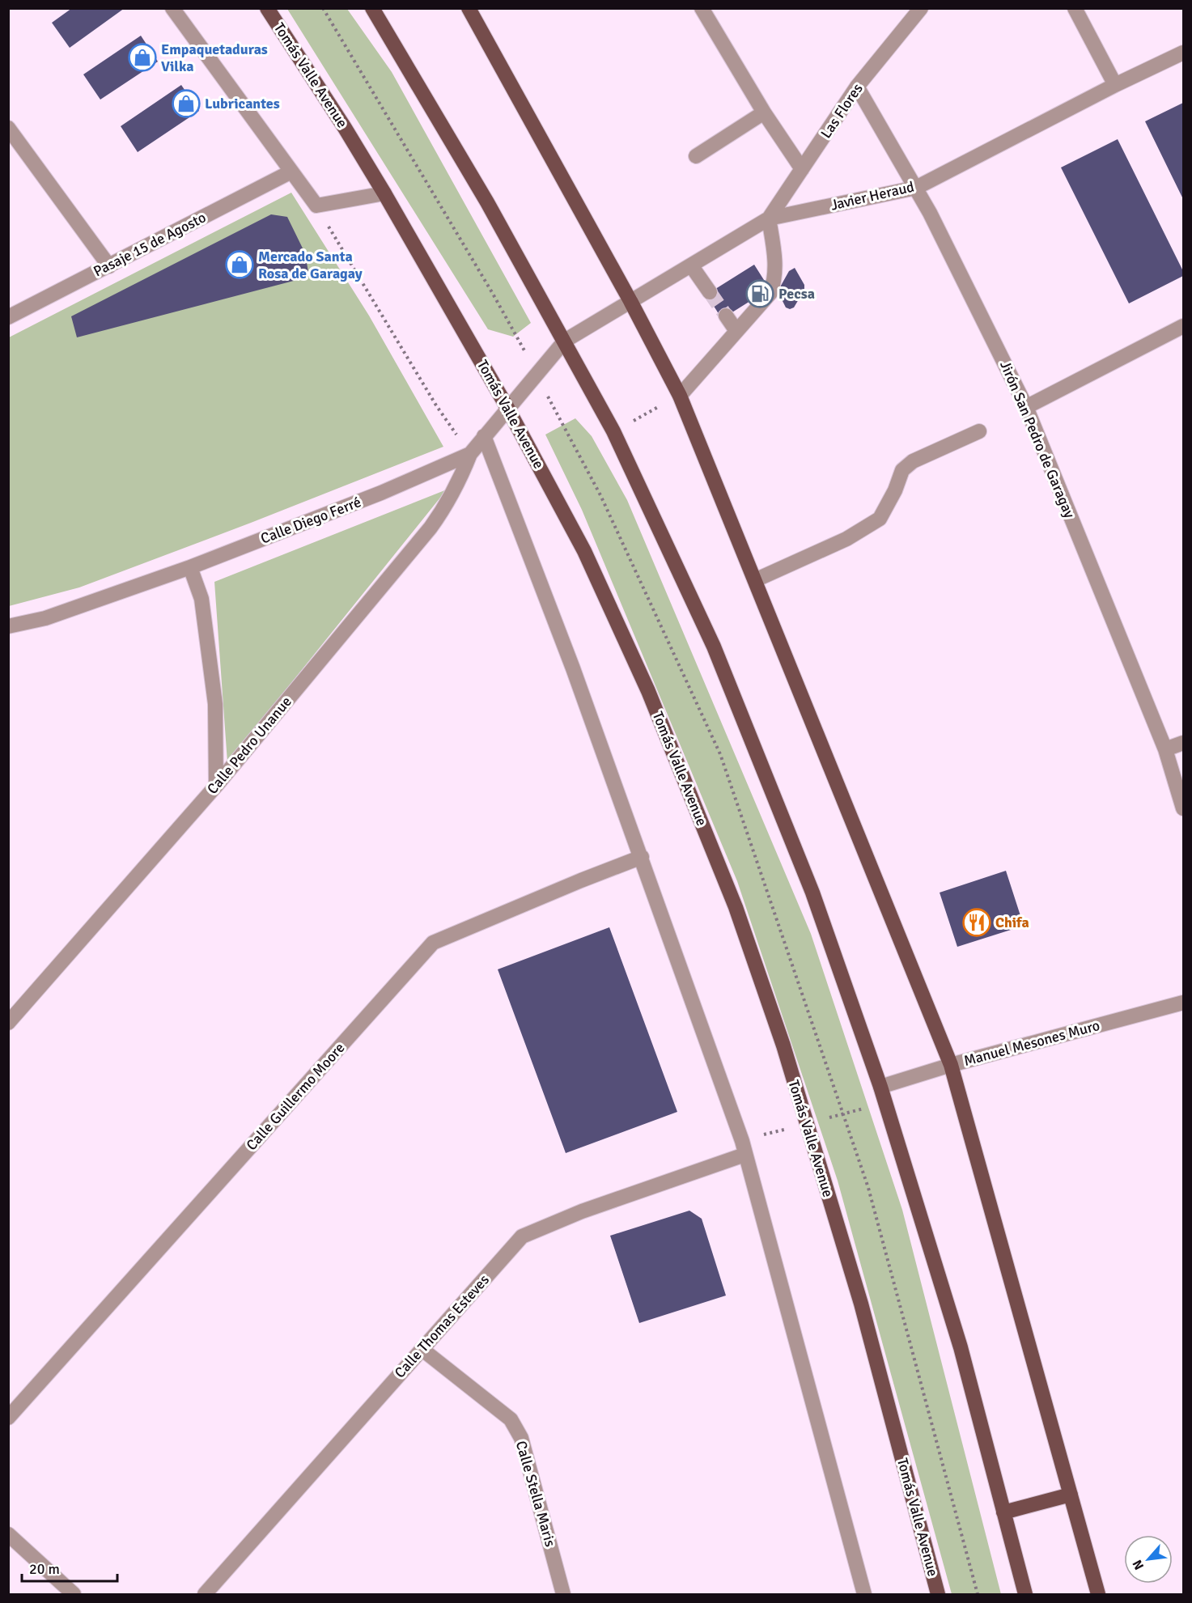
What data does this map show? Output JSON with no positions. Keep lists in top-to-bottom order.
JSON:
{
  "streets": {
    "main road": ["Tomás Valle Avenue"],
    "street": [
      "Las Flores",
      "Javier Heraud",
      "Pasaje 15 de Agosto",
      "Jirón San Pedro de Garagay",
      "Calle Diego Ferré",
      "Calle Pedro Unanue",
      "Manuel Mesones Muro",
      "Calle Guillermo Moore",
      "Calle Thomas Esteves",
      "Calle Stella Maris"
    ]
  },
  "crossings": [
    ["Tomás Valle Avenue", "Calle Diego Ferré"],
    ["Las Flores", "Javier Heraud"],
    ["Las Flores", "Jirón San Pedro de Garagay"],
    ["Javier Heraud", "Jirón San Pedro de Garagay"],
    ["Javier Heraud", "Calle Diego Ferré"],
    ["Calle Diego Ferré", "Calle Pedro Unanue"],
    ["Calle Thomas Esteves", "Calle Stella Maris"]
  ],
  "places": {
    "shop": ["Empaquetaduras Vilka", "Lubricantes", "Mercado Santa Rosa de Garagay"],
    "fuel station": ["Pecsa"],
    "restaurant": ["Chifa"]
  },
  "scale_bar": "20 m",
  "north": "bottom left"
}
